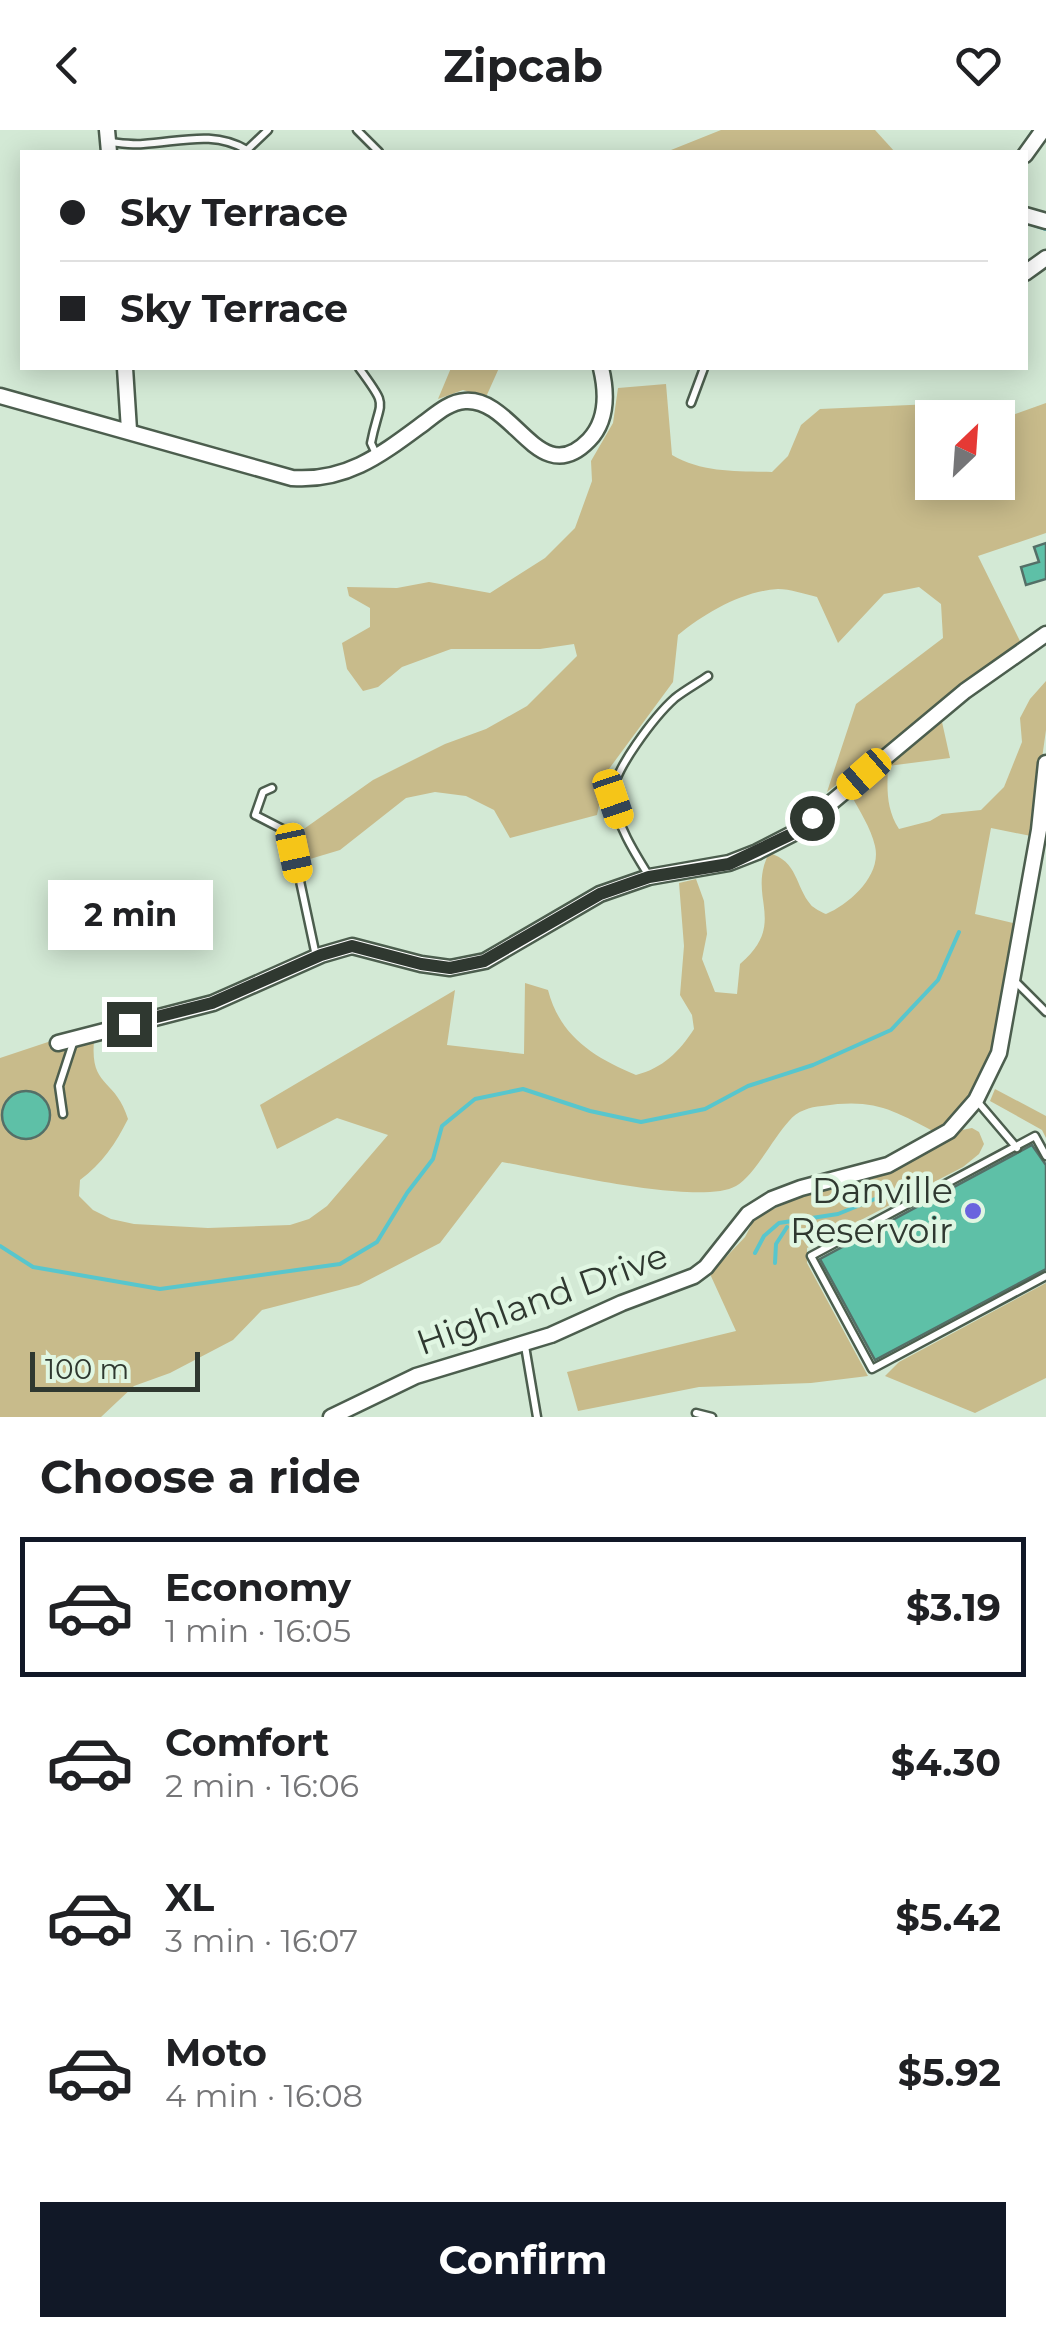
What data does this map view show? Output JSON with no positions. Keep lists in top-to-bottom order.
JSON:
{
  "streets": {
    "street": ["Highland Drive"]
  },
  "places": ["Danville Reservoir"],
  "scale_bar": "100 m",
  "north": "top right",
  "page": {
    "header": "Zipcab",
    "banner": ["Sky Terrace", "Sky Terrace"],
    "bubble": "2 min",
    "scale": "100 m",
    "heading": "Choose a ride",
    "list": [
      {
        "name": "Economy",
        "note": "1 min · 16:05",
        "value": "$3.19"
      },
      {
        "name": "Comfort",
        "note": "2 min · 16:06",
        "value": "$4.30"
      },
      {
        "name": "XL",
        "note": "3 min · 16:07",
        "value": "$5.42"
      },
      {
        "name": "Moto",
        "note": "4 min · 16:08",
        "value": "$5.92"
      }
    ],
    "buttons": "Confirm"
  }
}
